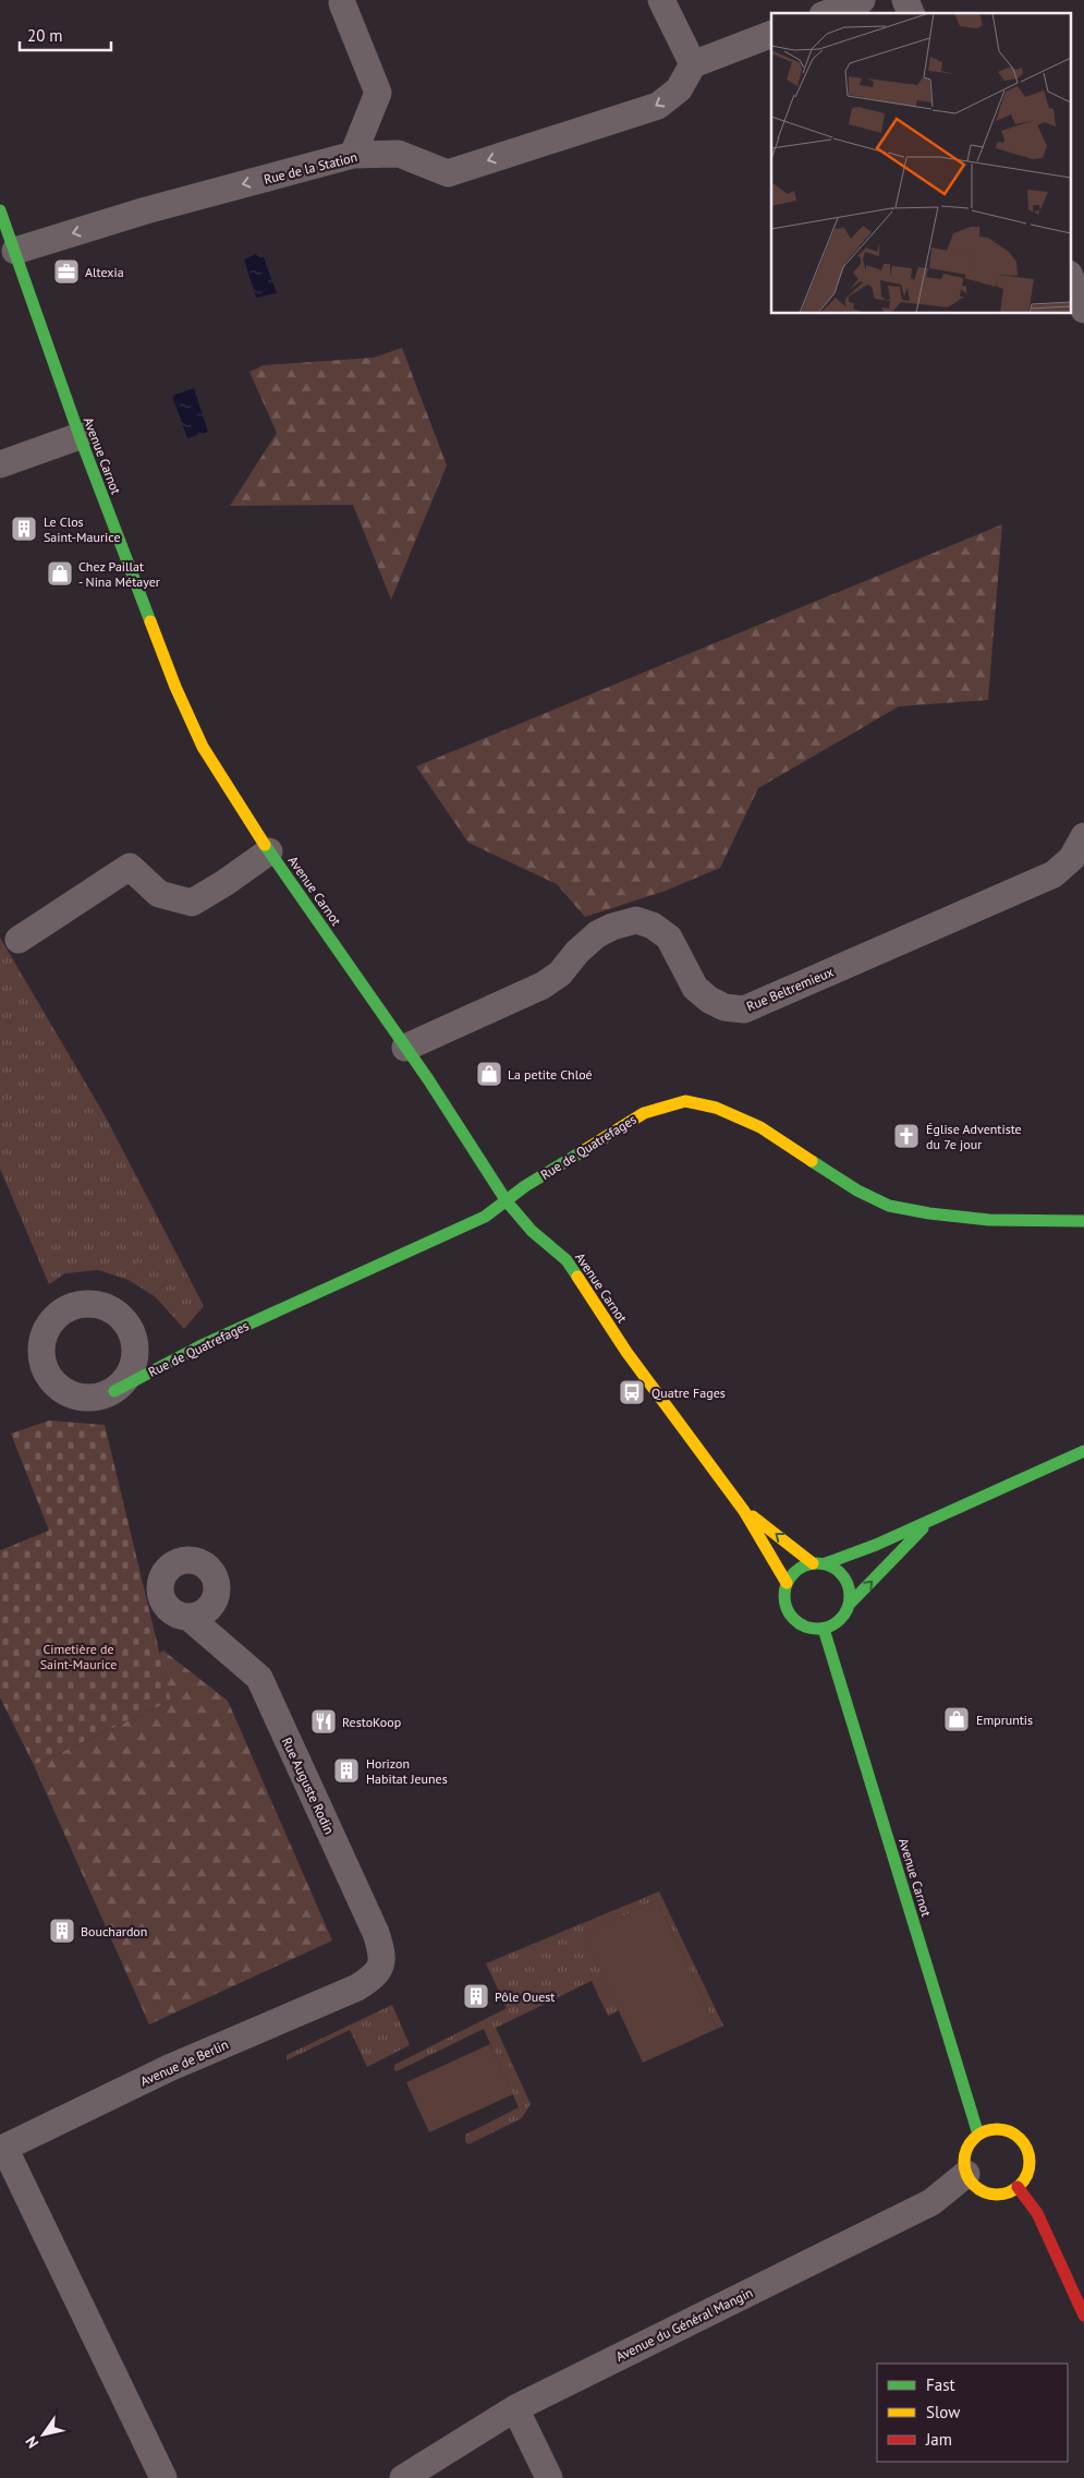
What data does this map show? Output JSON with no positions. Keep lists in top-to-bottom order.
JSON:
{
  "streets": {
    "main road": ["Avenue Carnot", "Rue de Quatrefages"],
    "street": [
      "Rue de la Station",
      "Rue Beltremieux",
      "Rue Auguste Rodin",
      "Avenue de Berlin",
      "Avenue du Général Mangin"
    ]
  },
  "crossings": [
    ["Rue de la Station", "Avenue Carnot"],
    ["Avenue Carnot", "Rue Beltremieux"],
    ["Avenue Carnot", "Rue de Quatrefages"],
    ["Avenue Carnot", "Avenue du Général Mangin"],
    ["Rue Auguste Rodin", "Avenue de Berlin"]
  ],
  "one_way": ["Rue de la Station"],
  "parks": ["Cimetière de Saint-Maurice"],
  "places": {
    "office": ["Altexia"],
    "building": [
      "Le Clos Saint-Maurice",
      "Horizon Habitat Jeunes",
      "Bouchardon",
      "Pôle Ouest"
    ],
    "shop": ["Chez Paillat - Nina Métayer", "La petite Chloé", "Empruntis"],
    "church": ["Église Adventiste du 7e jour"],
    "bus stop": ["Quatre Fages"],
    "restaurant": ["RestoKoop"]
  },
  "legend": ["Fast", "Slow", "Jam"],
  "scale_bar": "20 m",
  "north": "bottom left"
}
